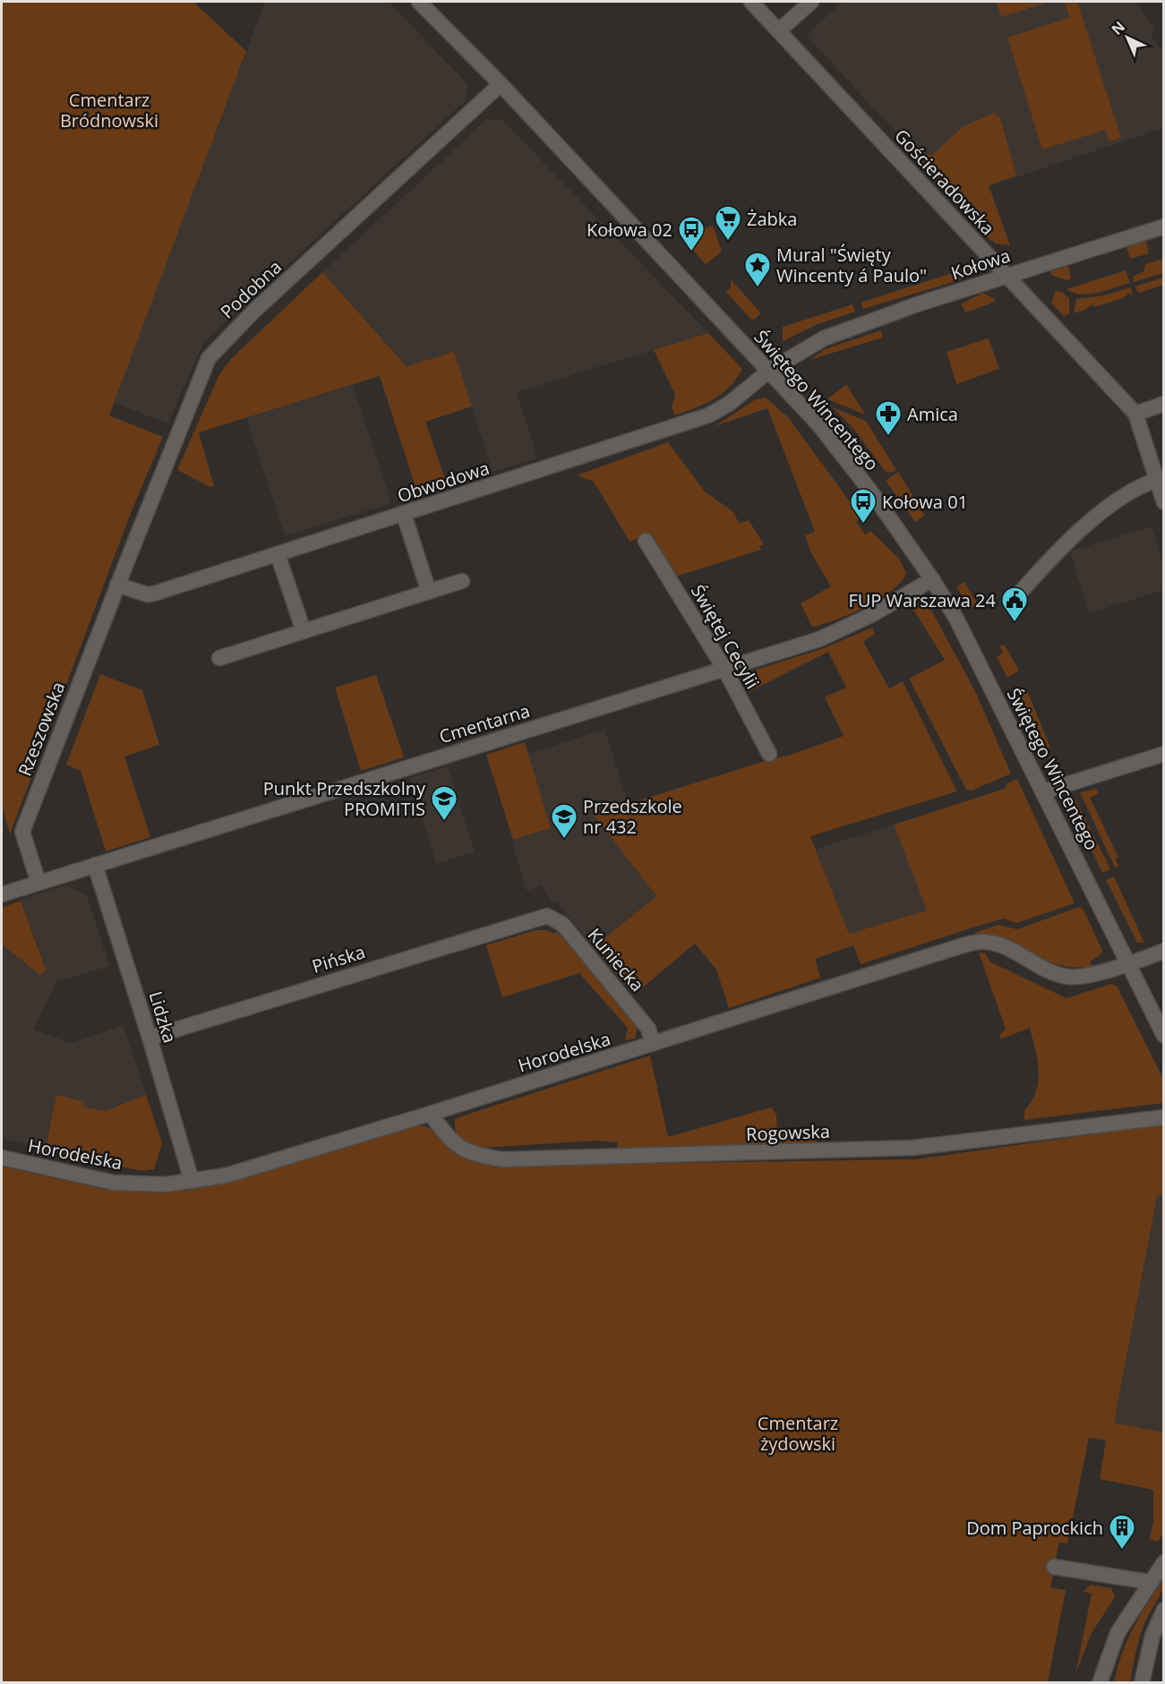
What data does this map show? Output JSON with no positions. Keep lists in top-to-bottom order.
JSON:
{
  "streets": {
    "street": [
      "Gościeradowska",
      "Kołowa",
      "Podobna",
      "Świętego Wincentego",
      "Obwodowa",
      "Świętej Cecylii",
      "Cmentarna",
      "Rzeszowska",
      "Pińska",
      "Kuniecka",
      "Lidzka",
      "Horodelska",
      "Rogowska"
    ]
  },
  "crossings": [
    ["Gościeradowska", "Kołowa"],
    ["Kołowa", "Świętego Wincentego"],
    ["Kołowa", "Obwodowa"],
    ["Podobna", "Świętego Wincentego"],
    ["Podobna", "Obwodowa"],
    ["Podobna", "Rzeszowska"],
    ["Świętego Wincentego", "Obwodowa"],
    ["Świętego Wincentego", "Cmentarna"],
    ["Świętego Wincentego", "Horodelska"],
    ["Obwodowa", "Rzeszowska"],
    ["Świętej Cecylii", "Cmentarna"],
    ["Cmentarna", "Rzeszowska"],
    ["Cmentarna", "Lidzka"],
    ["Pińska", "Kuniecka"],
    ["Pińska", "Lidzka"],
    ["Kuniecka", "Horodelska"],
    ["Lidzka", "Horodelska"],
    ["Horodelska", "Rogowska"]
  ],
  "parks": ["Cmentarz Bródnowski", "Cmentarz żydowski"],
  "places": {
    "supermarket": ["Żabka"],
    "bus stop": ["Kołowa 02", "Kołowa 01"],
    "place": ["Mural \"Święty Wincenty á Paulo\""],
    "pharmacy": ["Amica"],
    "public building": ["FUP Warszawa 24"],
    "school or university": ["Punkt Przedszkolny PROMITIS", "Przedszkole nr 432"],
    "building": ["Dom Paprockich"]
  },
  "north": "top left"
}
